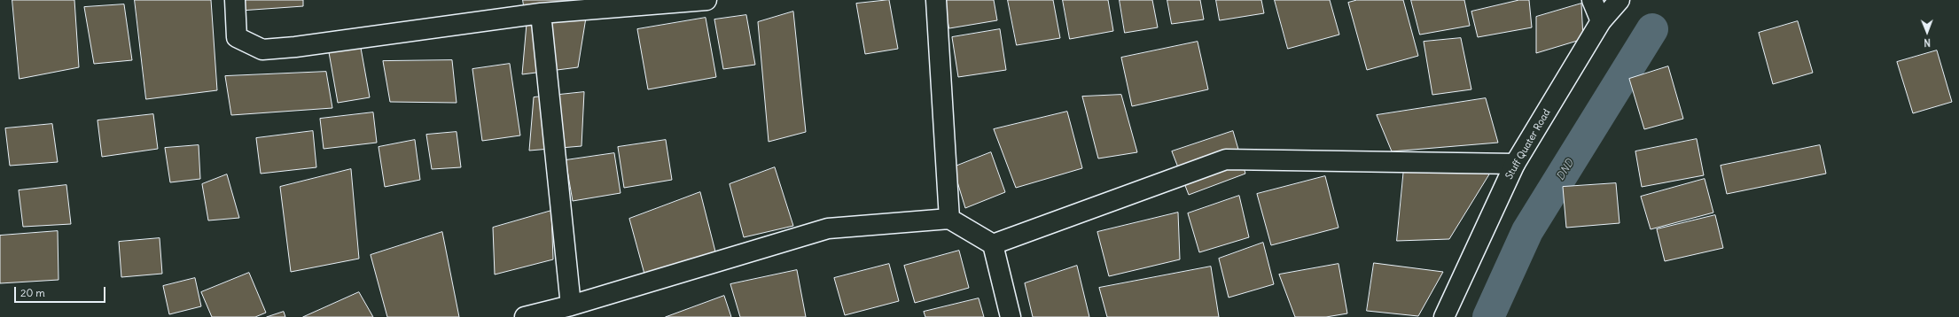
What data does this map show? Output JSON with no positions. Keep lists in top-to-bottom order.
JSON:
{
  "streets": {
    "street": ["Stuff Quater Road"]
  },
  "water": ["DND"],
  "scale_bar": "20 m",
  "north": "bottom"
}
